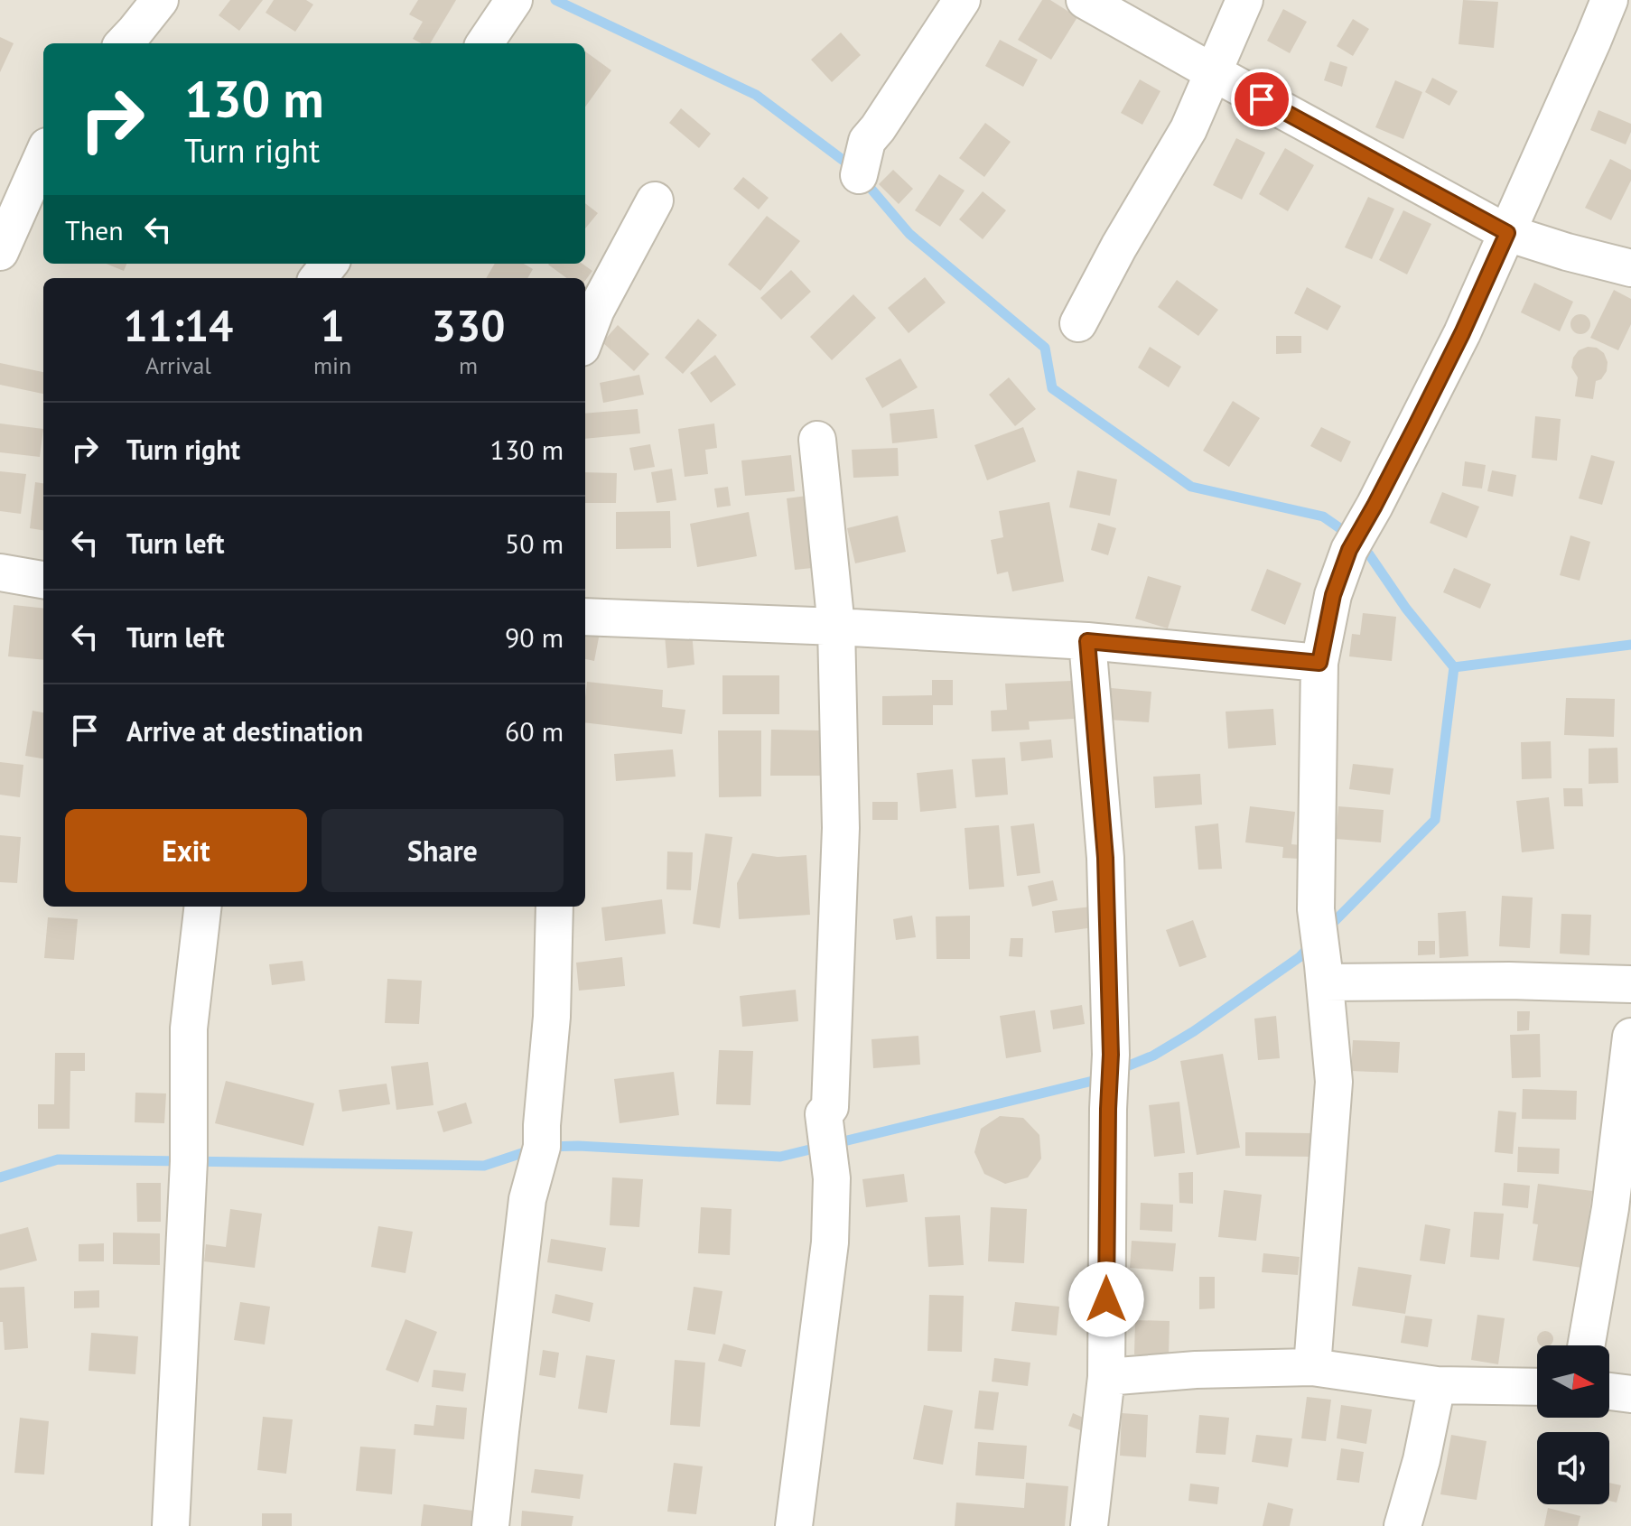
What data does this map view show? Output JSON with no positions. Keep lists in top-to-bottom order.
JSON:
{
  "north": "right",
  "page": {
    "turn": ["130 m", "Turn right"],
    "then": "Then",
    "eta": [
      "11:14",
      "Arrival",
      "1",
      "min",
      "330",
      "m"
    ],
    "list": [
      {
        "name": "Turn right",
        "value": "130 m"
      },
      {
        "name": "Turn left",
        "value": "50 m"
      },
      {
        "name": "Turn left",
        "value": "90 m"
      },
      {
        "name": "Arrive at destination",
        "value": "60 m"
      }
    ],
    "buttons": ["Exit", "Share"]
  }
}
